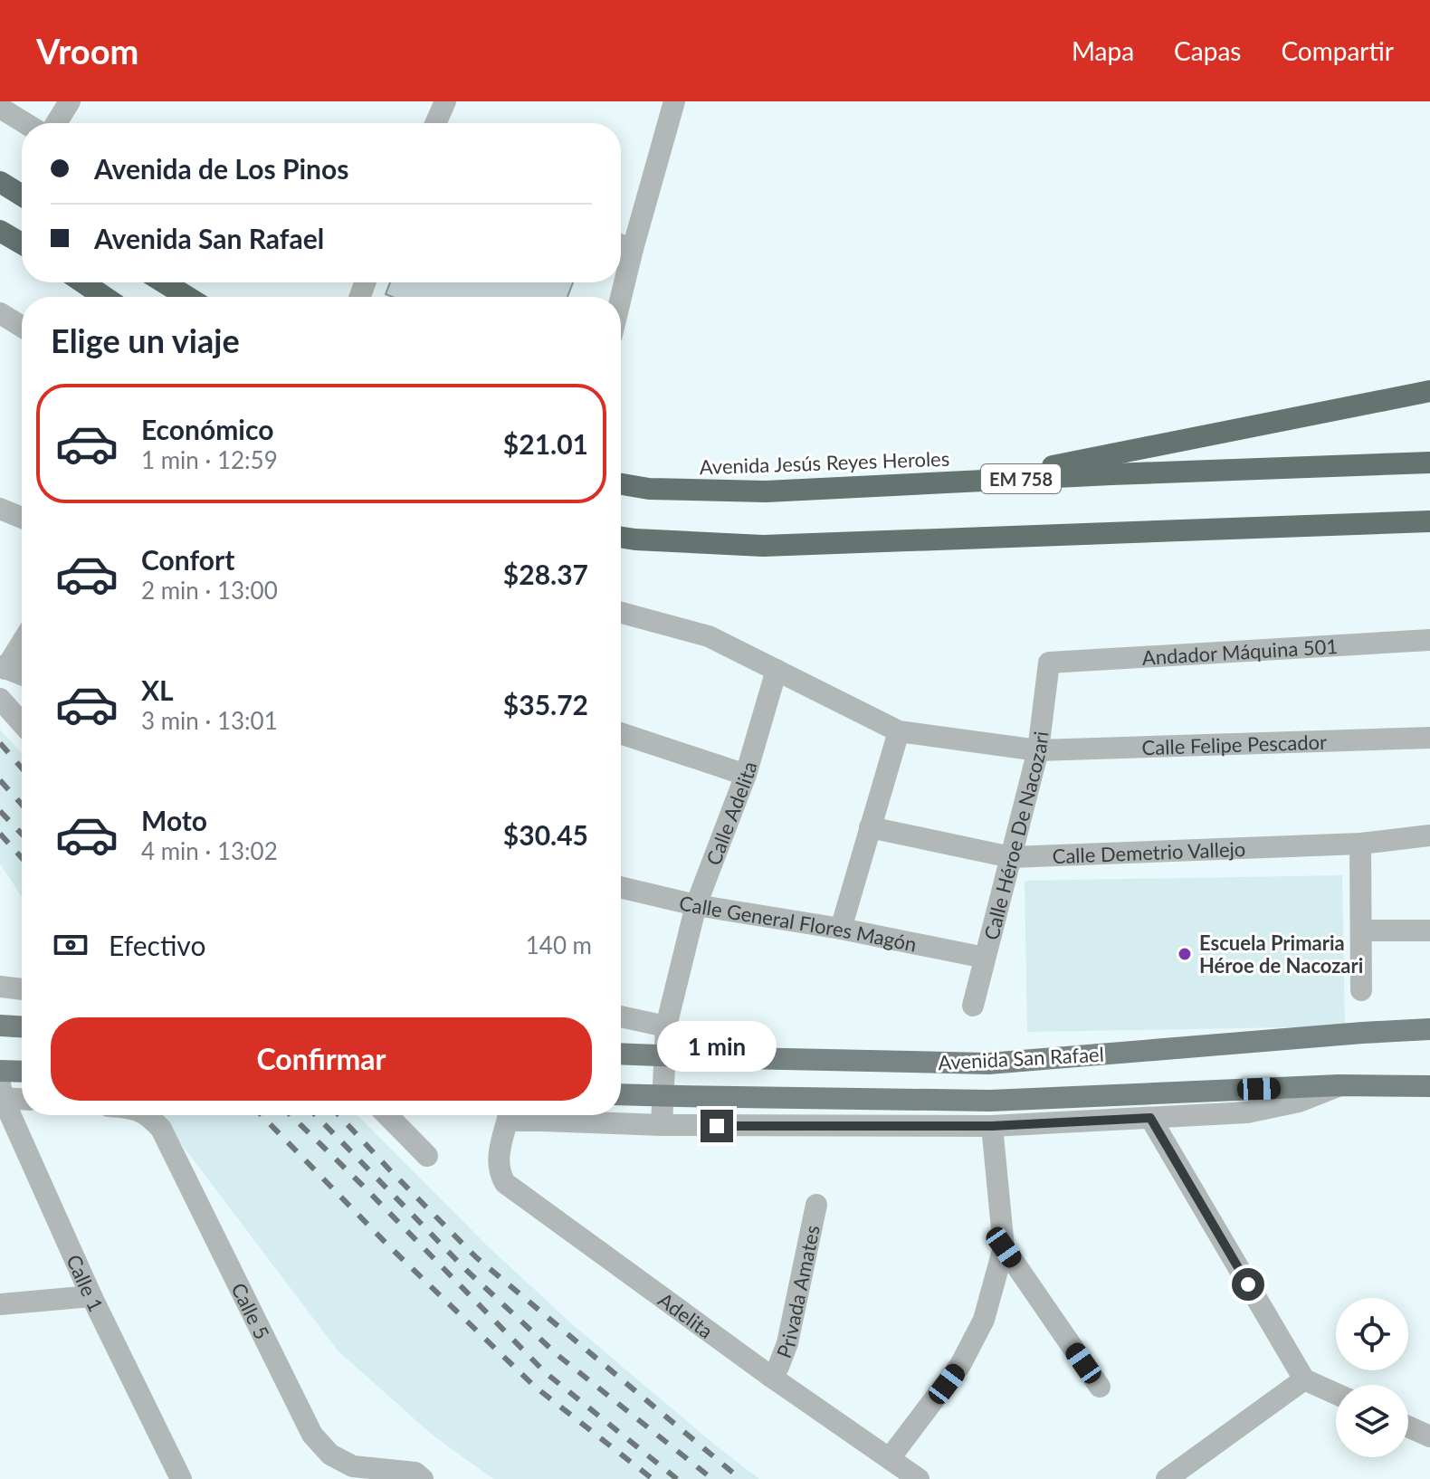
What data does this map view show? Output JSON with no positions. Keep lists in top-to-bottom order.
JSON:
{
  "streets": {
    "highway": ["Avenida Jesús Reyes Heroles", "EM 758"],
    "main road": ["Avenida San Rafael"],
    "street": [
      "Andador Máquina 501",
      "Calle Felipe Pescador",
      "Calle Adelita",
      "Calle Héroe De Nacozari",
      "Calle Demetrio Vallejo",
      "Calle General Flores Magón",
      "Calle 1",
      "Privada Amates",
      "Calle 5",
      "Adelita"
    ]
  },
  "crossings": [
    ["Andador Máquina 501", "Calle Héroe De Nacozari"],
    ["Calle Felipe Pescador", "Calle Adelita"],
    ["Calle Felipe Pescador", "Calle Héroe De Nacozari"],
    ["Calle Adelita", "Calle General Flores Magón"],
    ["Calle Adelita", "Avenida San Rafael"],
    ["Calle Héroe De Nacozari", "Calle Demetrio Vallejo"],
    ["Calle Héroe De Nacozari", "Calle General Flores Magón"],
    ["Privada Amates", "Adelita"]
  ],
  "places": ["Escuela Primaria Héroe de Nacozari"],
  "page": {
    "header": "Vroom",
    "nav": ["Mapa", "Capas", "Compartir"],
    "banner": ["Avenida de Los Pinos", "Avenida San Rafael"],
    "heading": "Elige un viaje",
    "list": [
      {
        "name": "Económico",
        "note": "1 min · 12:59",
        "value": "$21.01"
      },
      {
        "name": "Confort",
        "note": "2 min · 13:00",
        "value": "$28.37"
      },
      {
        "name": "XL",
        "note": "3 min · 13:01",
        "value": "$35.72"
      },
      {
        "name": "Moto",
        "note": "4 min · 13:02",
        "value": "$30.45"
      }
    ],
    "pay": ["Efectivo", "140 m"],
    "buttons": "Confirmar",
    "bubble": "1 min"
  }
}
